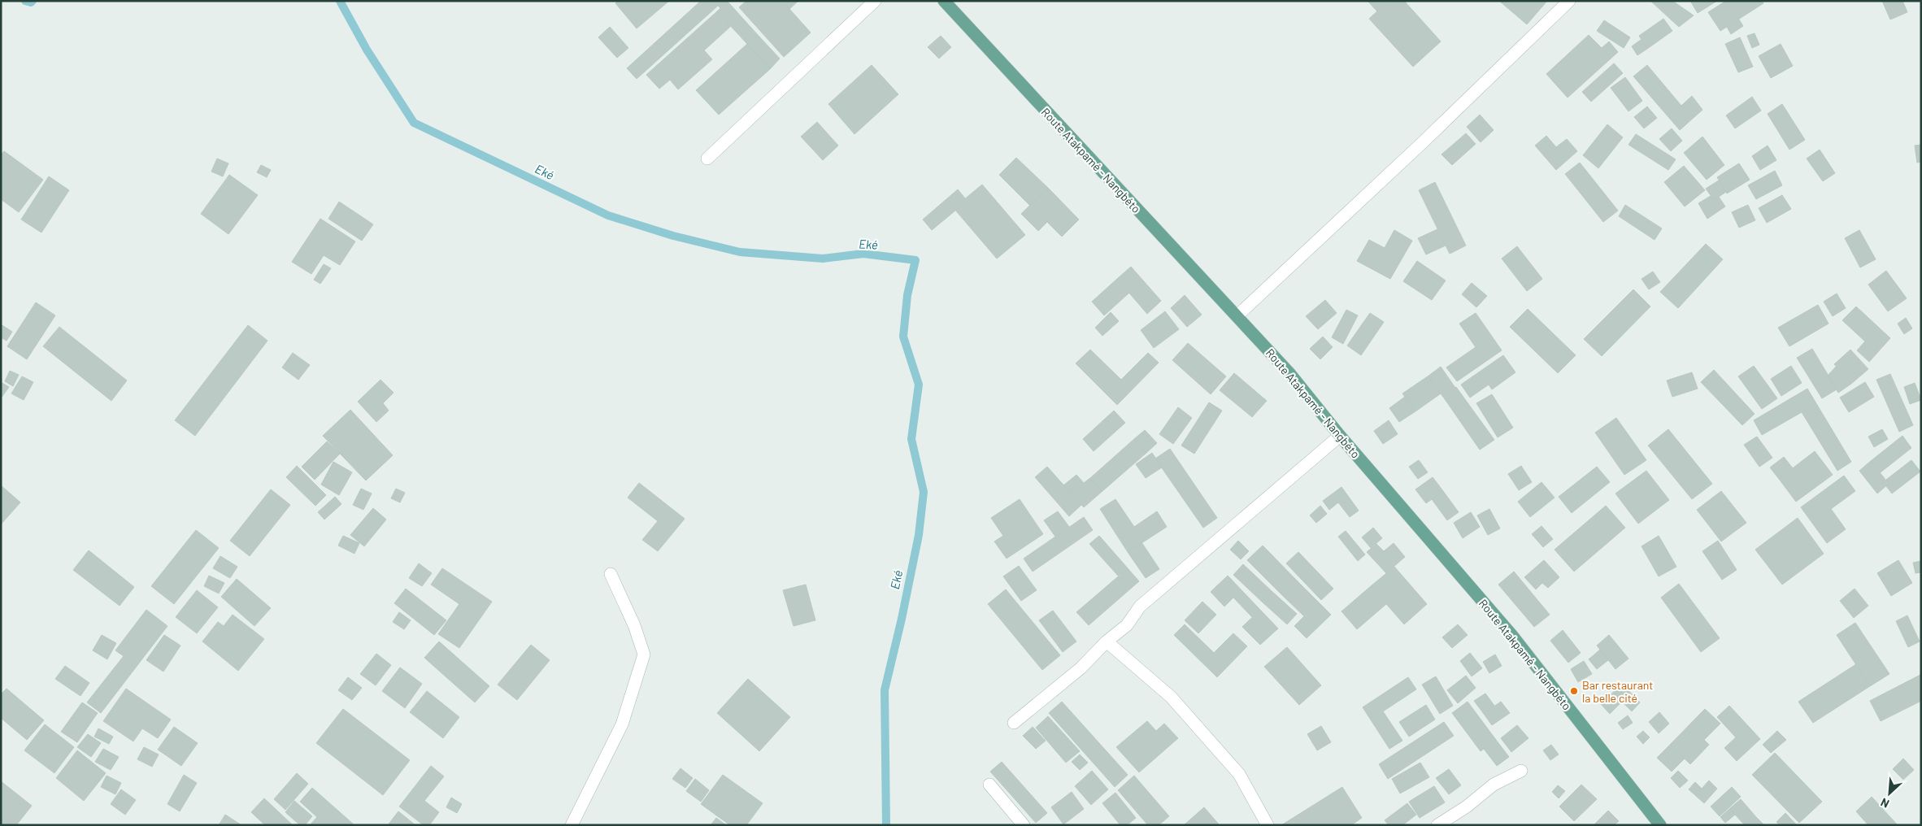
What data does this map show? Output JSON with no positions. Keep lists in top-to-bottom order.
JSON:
{
  "streets": {
    "main road": ["Route Atakpamé - Nangbéto"]
  },
  "water": ["Eké"],
  "places": ["Bar restaurant la belle cité"],
  "north": "bottom left"
}
